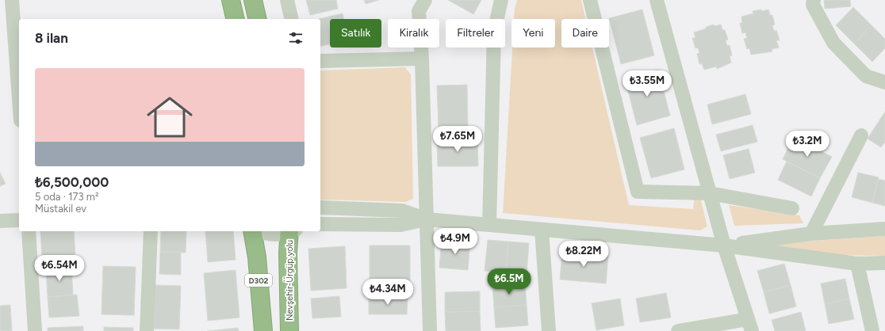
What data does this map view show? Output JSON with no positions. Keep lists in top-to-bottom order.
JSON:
{
  "streets": {
    "highway": ["D302", "Nevşehir-Ürgüp yolu"]
  },
  "page": {
    "chip": [
      "Satılık",
      "Kiralık",
      "Filtreler",
      "Yeni",
      "Daire"
    ],
    "heading": "8 ilan",
    "list": [
      {
        "name": "₺6,500,000",
        "note": "5 oda · 173 m² · Müstakil ev"
      }
    ],
    "price": [
      "₺3.55M",
      "₺7.65M",
      "₺3.2M",
      "₺4.9M",
      "₺8.22M",
      "₺6.54M",
      "₺6.5M",
      "₺4.34M"
    ]
  }
}
